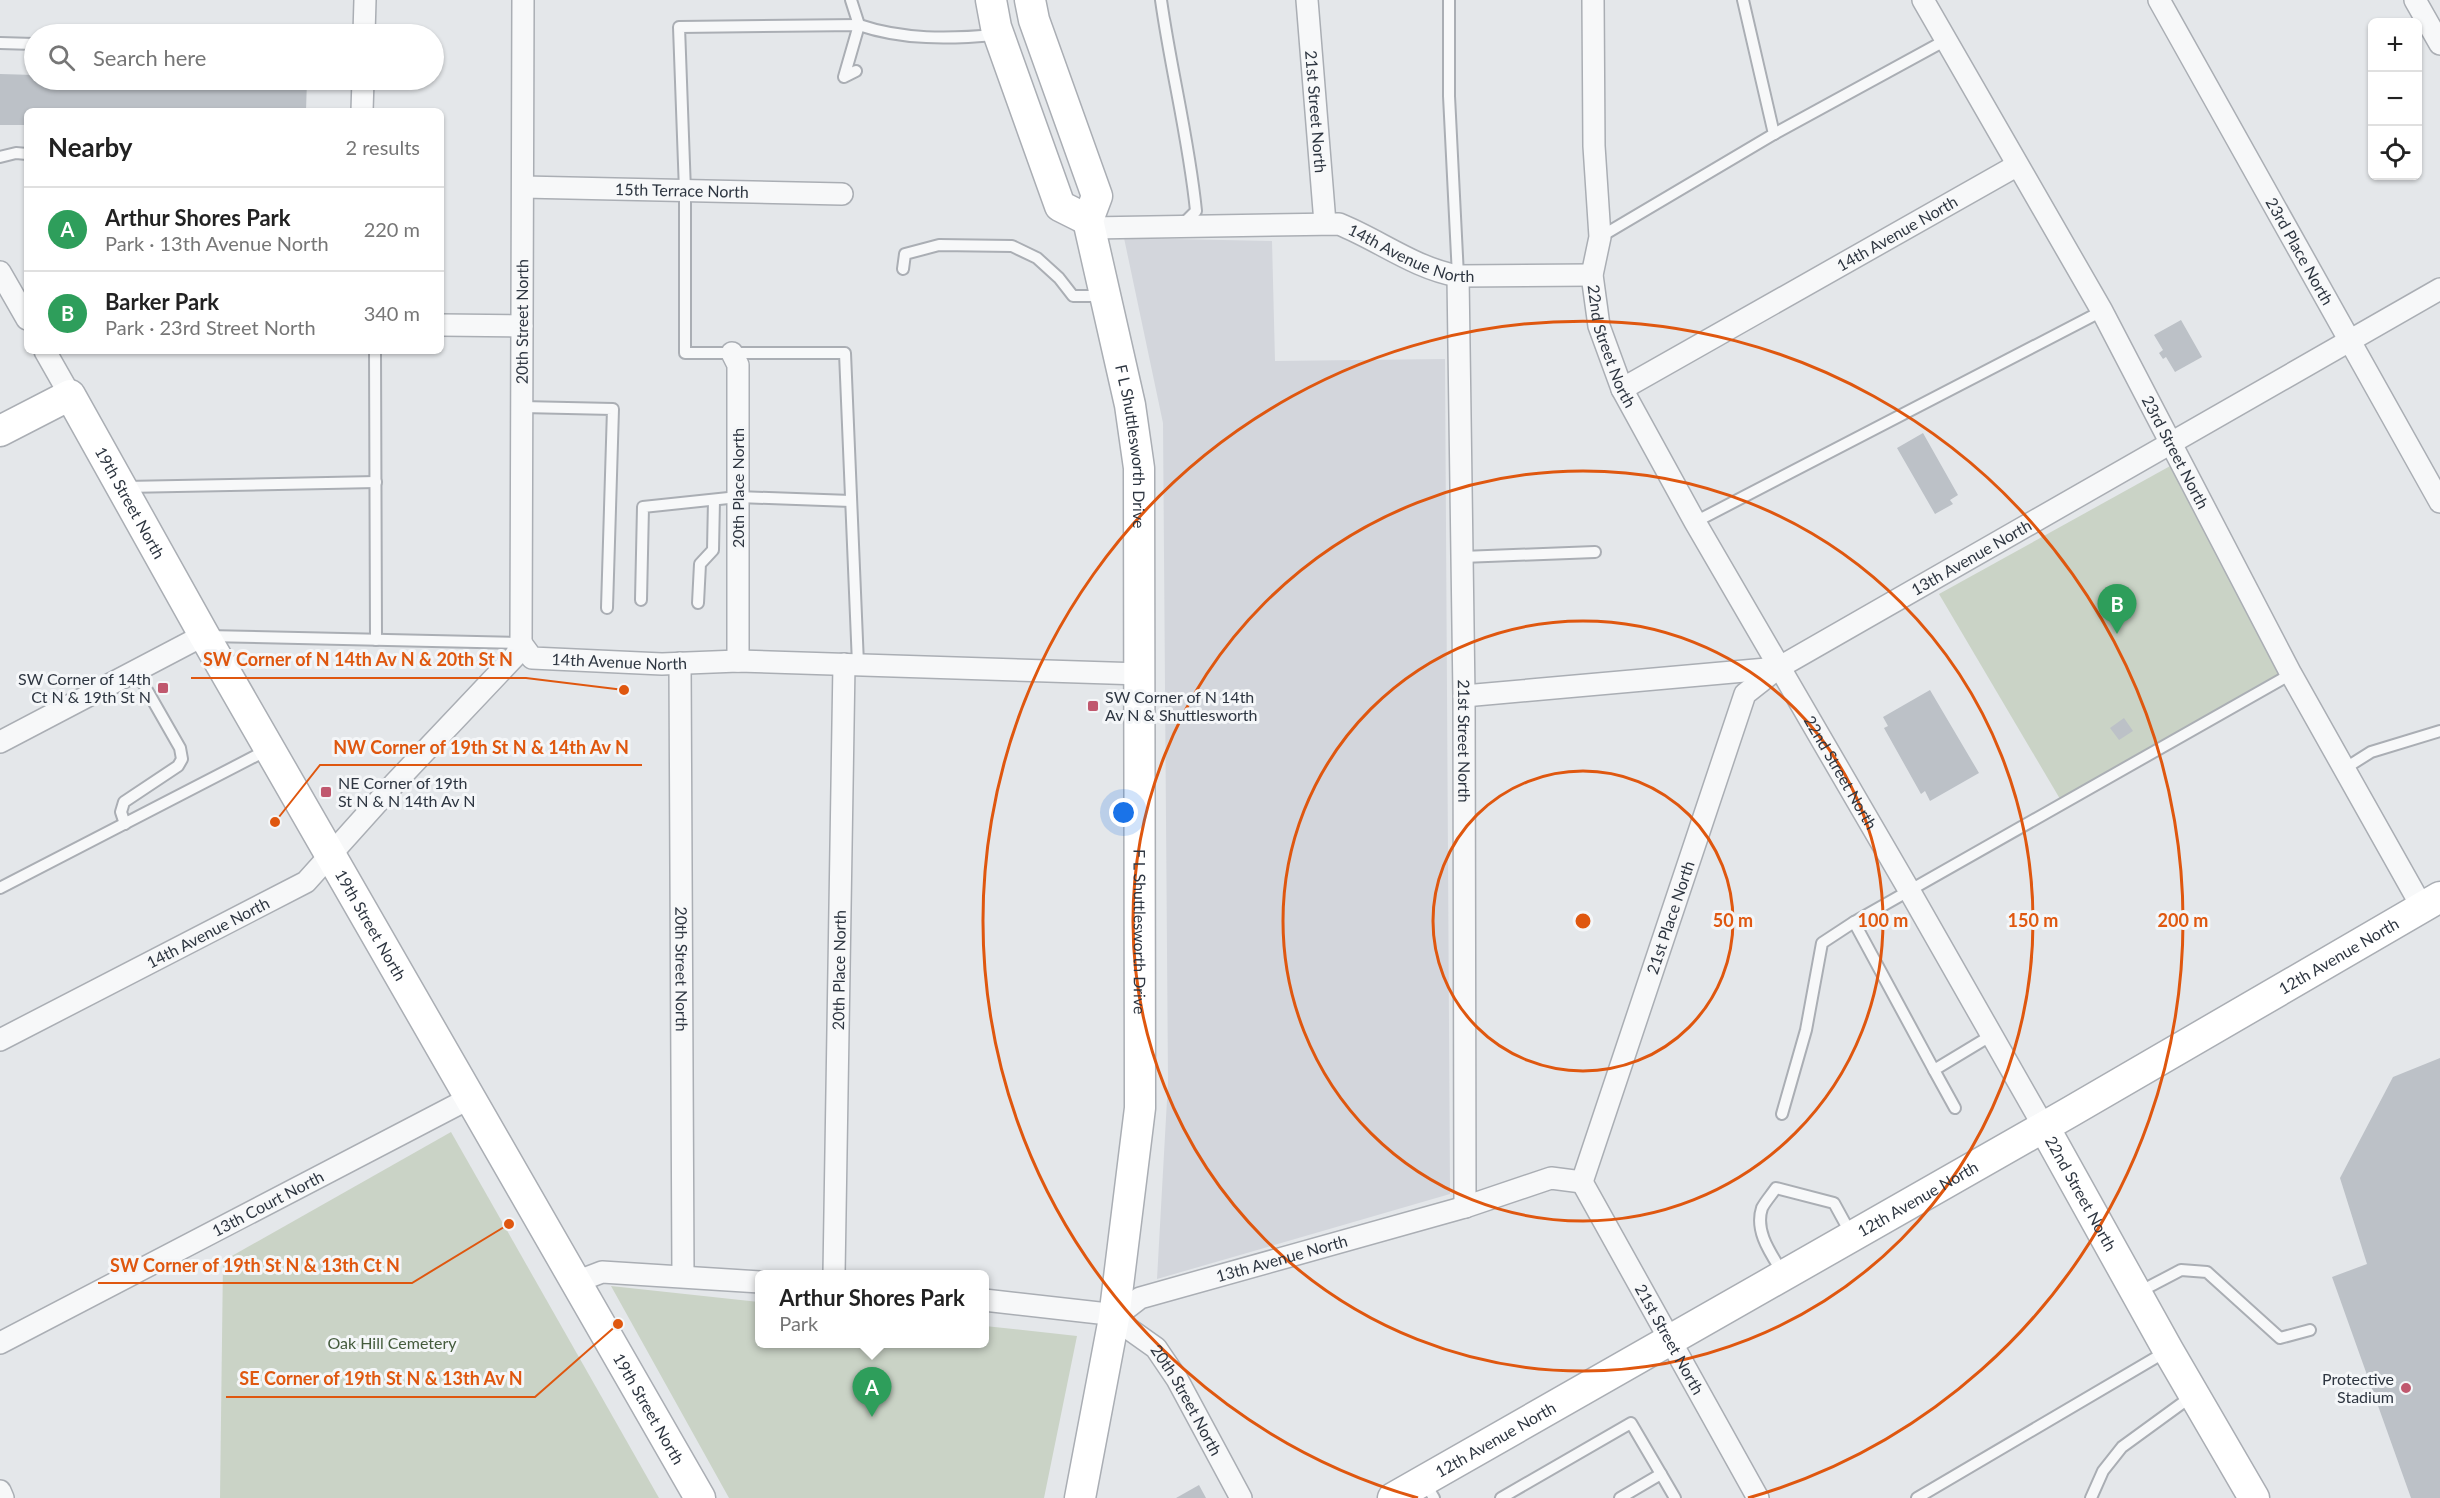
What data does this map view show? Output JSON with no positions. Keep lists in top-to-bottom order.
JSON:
{
  "streets": {
    "street": [
      "21st Street North",
      "15th Terrace North",
      "14th Avenue North",
      "23rd Place North",
      "20th Street North",
      "22nd Street North",
      "F L Shuttlesworth Drive",
      "23rd Street North",
      "20th Place North",
      "19th Street North",
      "13th Avenue North",
      "21st Place North",
      "12th Avenue North",
      "13th Court North"
    ]
  },
  "crossings": [
    ["21st Street North", "14th Avenue North"],
    ["21st Street North", "13th Avenue North"],
    ["21st Street North", "21st Place North"],
    ["21st Street North", "12th Avenue North"],
    ["15th Terrace North", "20th Street North"],
    ["14th Avenue North", "20th Street North"],
    ["14th Avenue North", "22nd Street North"],
    ["14th Avenue North", "F L Shuttlesworth Drive"],
    ["14th Avenue North", "23rd Street North"],
    ["14th Avenue North", "20th Place North"],
    ["14th Avenue North", "19th Street North"],
    ["23rd Place North", "13th Avenue North"],
    ["20th Street North", "F L Shuttlesworth Drive"],
    ["20th Street North", "13th Avenue North"],
    ["22nd Street North", "13th Avenue North"],
    ["22nd Street North", "21st Place North"],
    ["22nd Street North", "12th Avenue North"],
    ["F L Shuttlesworth Drive", "13th Avenue North"],
    ["23rd Street North", "13th Avenue North"],
    ["23rd Street North", "12th Avenue North"],
    ["19th Street North", "13th Court North"],
    ["13th Avenue North", "21st Place North"]
  ],
  "parks": ["Oak Hill Cemetery"],
  "places": {
    "transit": ["SW Corner of 14th Ct N & 19th St N", "SW Corner of N 14th Av N & Shuttlesworth", "NE Corner of 19th St N & N 14th Av N"],
    "other": [
      "SW Corner of N 14th Av N & 20th St N",
      "NW Corner of 19th St N & 14th Av N",
      "SW Corner of 19th St N & 13th Ct N",
      "SE Corner of 19th St N & 13th Av N",
      "Protective Stadium"
    ]
  },
  "page": {
    "map_buttons": ["+", "−"],
    "search": "Search here",
    "heading": ["Nearby", "2 results"],
    "list": [
      {
        "mark": "A",
        "name": "Arthur Shores Park",
        "note": "Park · 13th Avenue North",
        "value": "220 m"
      },
      {
        "mark": "B",
        "name": "Barker Park",
        "note": "Park · 23rd Street North",
        "value": "340 m"
      }
    ],
    "pins": ["B", "A"],
    "popup": ["Arthur Shores Park", "Park"]
  },
  "rings": [
    "50 m",
    "100 m",
    "150 m",
    "200 m"
  ]
}
